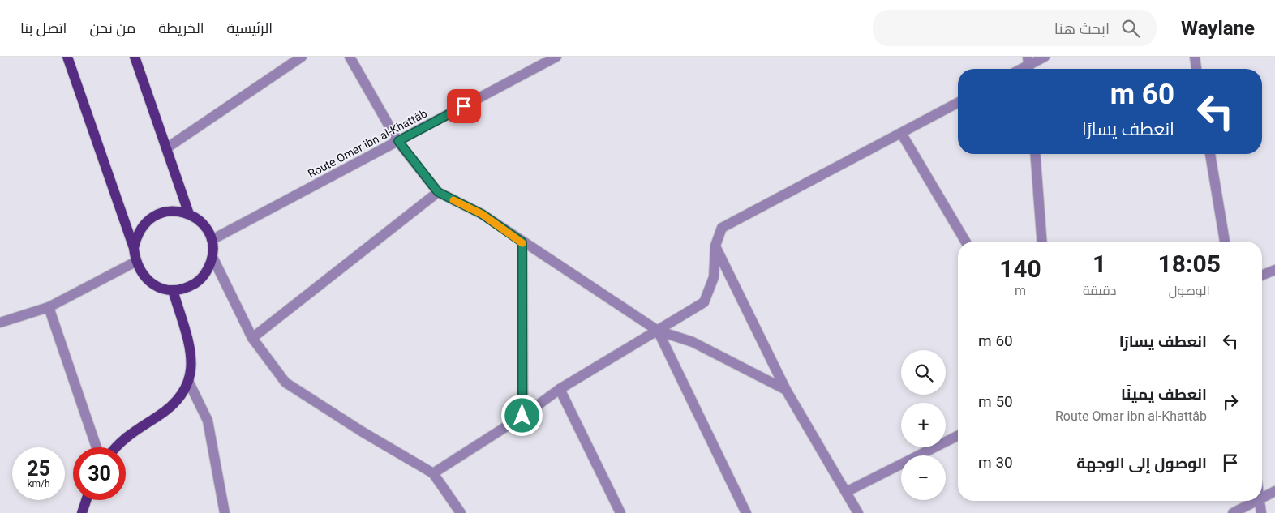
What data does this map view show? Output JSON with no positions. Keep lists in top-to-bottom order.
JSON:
{
  "streets": {
    "street": ["Route Omar ibn al-Khattâb"]
  },
  "page": {
    "header": "Waylane",
    "search": "ابحث هنا",
    "nav": [
      "الرئيسية",
      "الخريطة",
      "من نحن",
      "اتصل بنا"
    ],
    "turn": ["60 m", "انعطف يسارًا"],
    "eta": [
      "18:05",
      "الوصول",
      "1",
      "دقيقة",
      "140",
      "m"
    ],
    "list": [
      {
        "name": "انعطف يسارًا",
        "value": "60 m"
      },
      {
        "name": "انعطف يمينًا",
        "note": "Route Omar ibn al-Khattâb",
        "value": "50 m"
      },
      {
        "name": "الوصول إلى الوجهة",
        "value": "30 m"
      }
    ],
    "map_buttons": ["+", "−"],
    "speed": "25 km/h",
    "limit": "30"
  }
}
